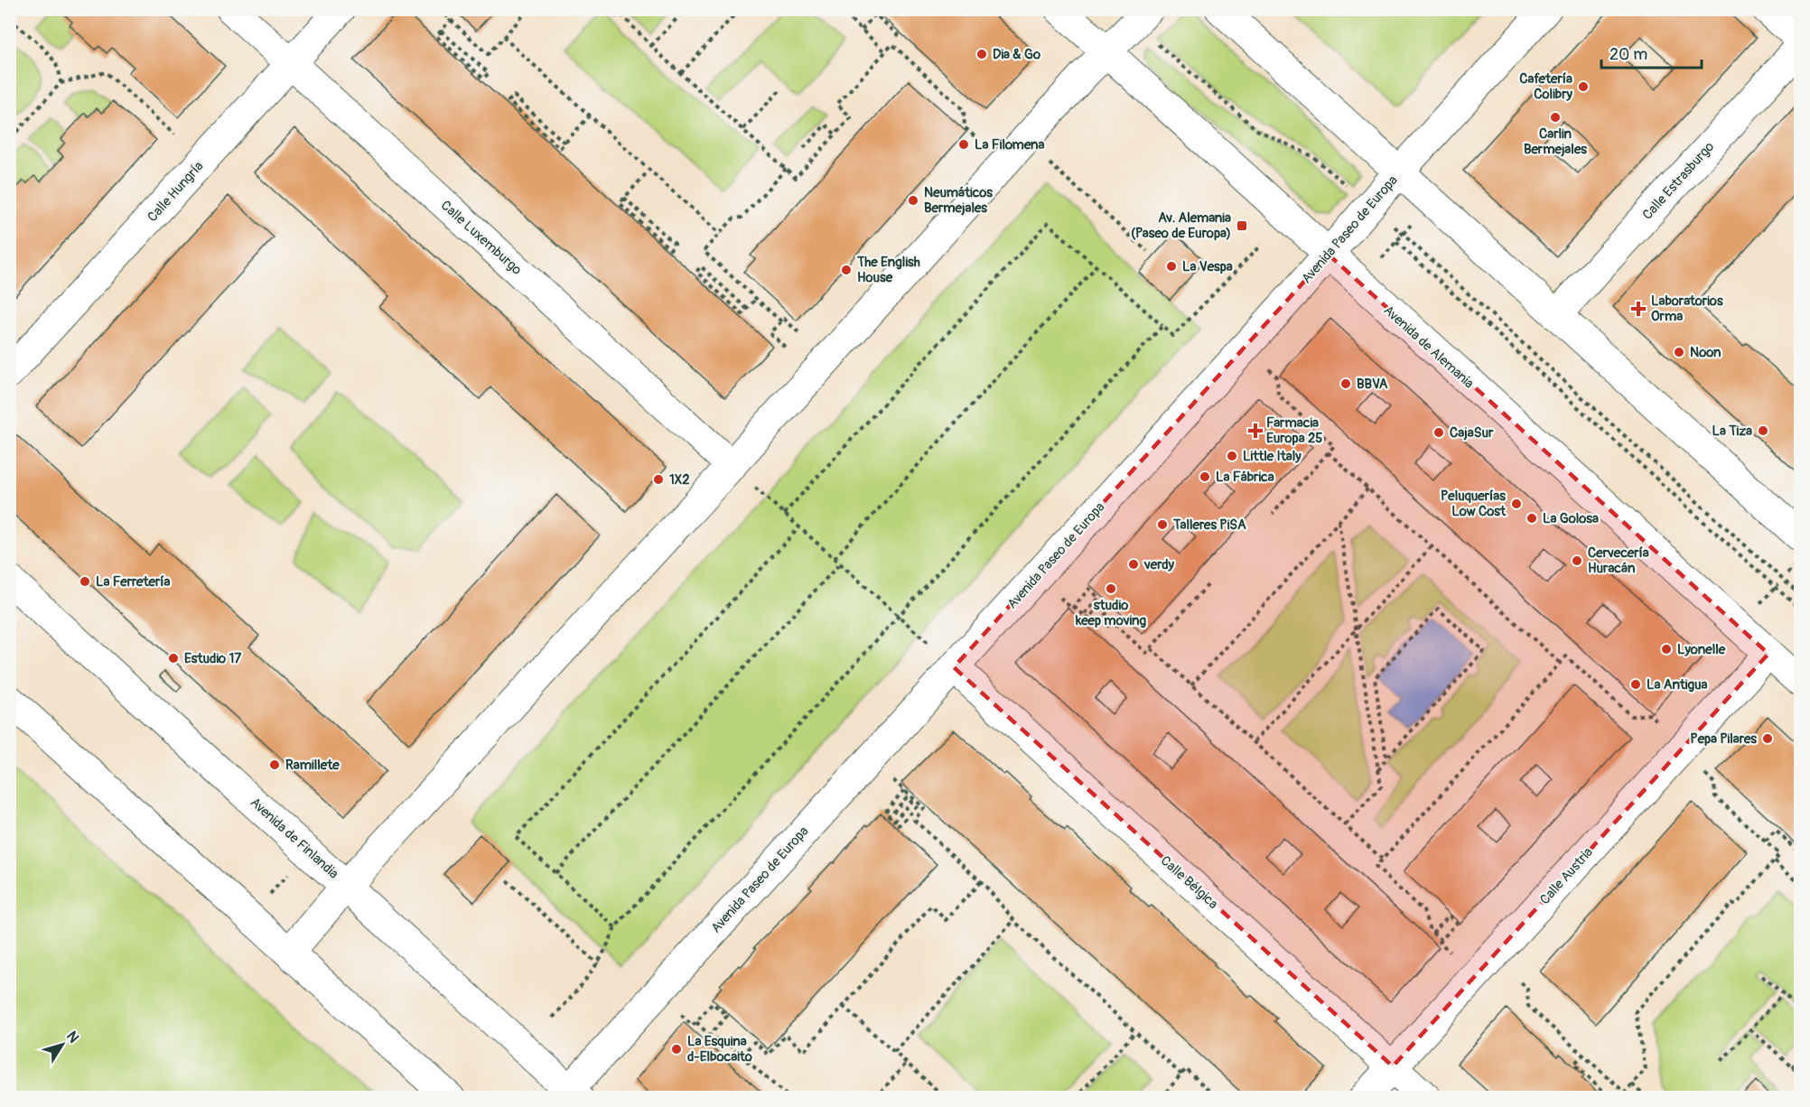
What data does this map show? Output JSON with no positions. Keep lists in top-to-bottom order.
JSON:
{
  "streets": {
    "street": [
      "Calle Estrasburgo",
      "Calle Hungría",
      "Avenida Paseo de Europa",
      "Calle Luxemburgo",
      "Avenida de Alemania",
      "Avenida de Finlandia",
      "Calle Austria",
      "Calle Bélgica"
    ]
  },
  "crossings": [
    ["Calle Hungría", "Calle Luxemburgo"],
    ["Avenida Paseo de Europa", "Avenida de Alemania"],
    ["Avenida Paseo de Europa", "Avenida de Finlandia"],
    ["Avenida Paseo de Europa", "Calle Bélgica"],
    ["Avenida de Alemania", "Calle Austria"],
    ["Calle Austria", "Calle Bélgica"]
  ],
  "places": {
    "other": [
      "Dia & Go",
      "Cafetería Colibry",
      "Carlin Bermejales",
      "La Filomena",
      "Neumáticos Bermejales",
      "La Vespa",
      "The English House",
      "Noon",
      "BBVA",
      "La Tiza",
      "CajaSur",
      "Little Italy",
      "La Fábrica",
      "1X2",
      "Peluquerías Low Cost",
      "La Golosa",
      "Talleres PiSA",
      "Cervecería Huracán",
      "verdy",
      "La Ferretería",
      "studio keep moving",
      "Lyonelle",
      "Estudio 17",
      "La Antigua",
      "Pepa Pilares",
      "Ramillete",
      "La Esquina d-Elbocaito"
    ],
    "transit": ["Av. Alemania (Paseo de Europa)"],
    "health": ["Laboratorios Orma", "Farmacia Europa 25"]
  },
  "scale_bar": "20 m",
  "north": "top right"
}
